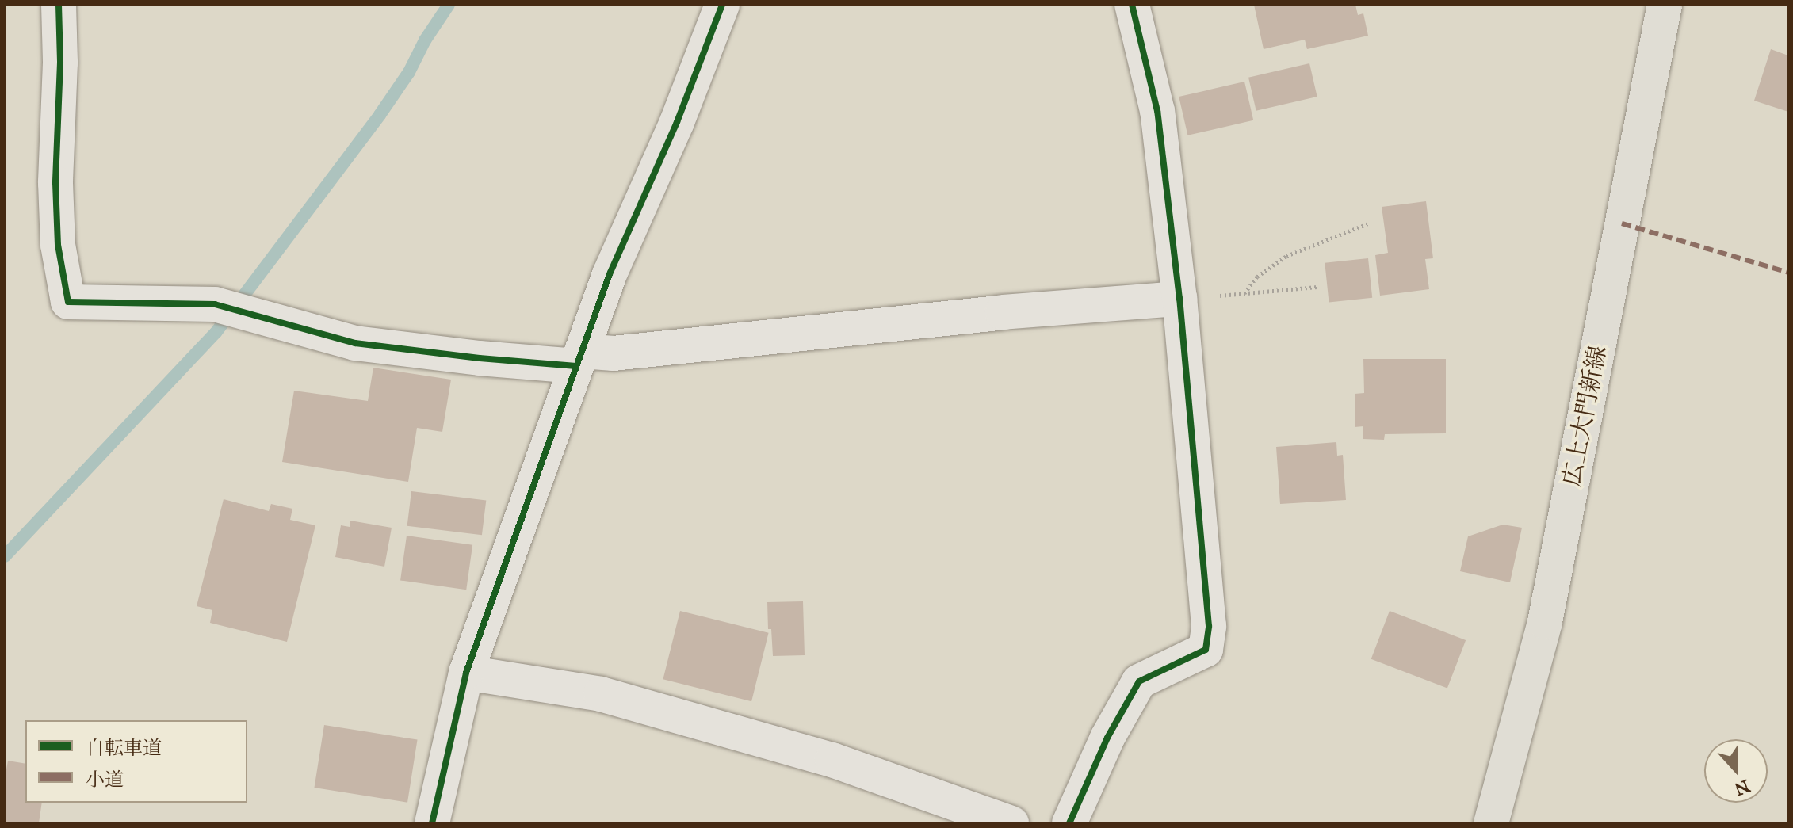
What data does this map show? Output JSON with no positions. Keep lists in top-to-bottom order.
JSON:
{
  "streets": {
    "main road": ["広上大門新線"]
  },
  "legend": ["自転車道", "小道"],
  "north": "bottom"
}
